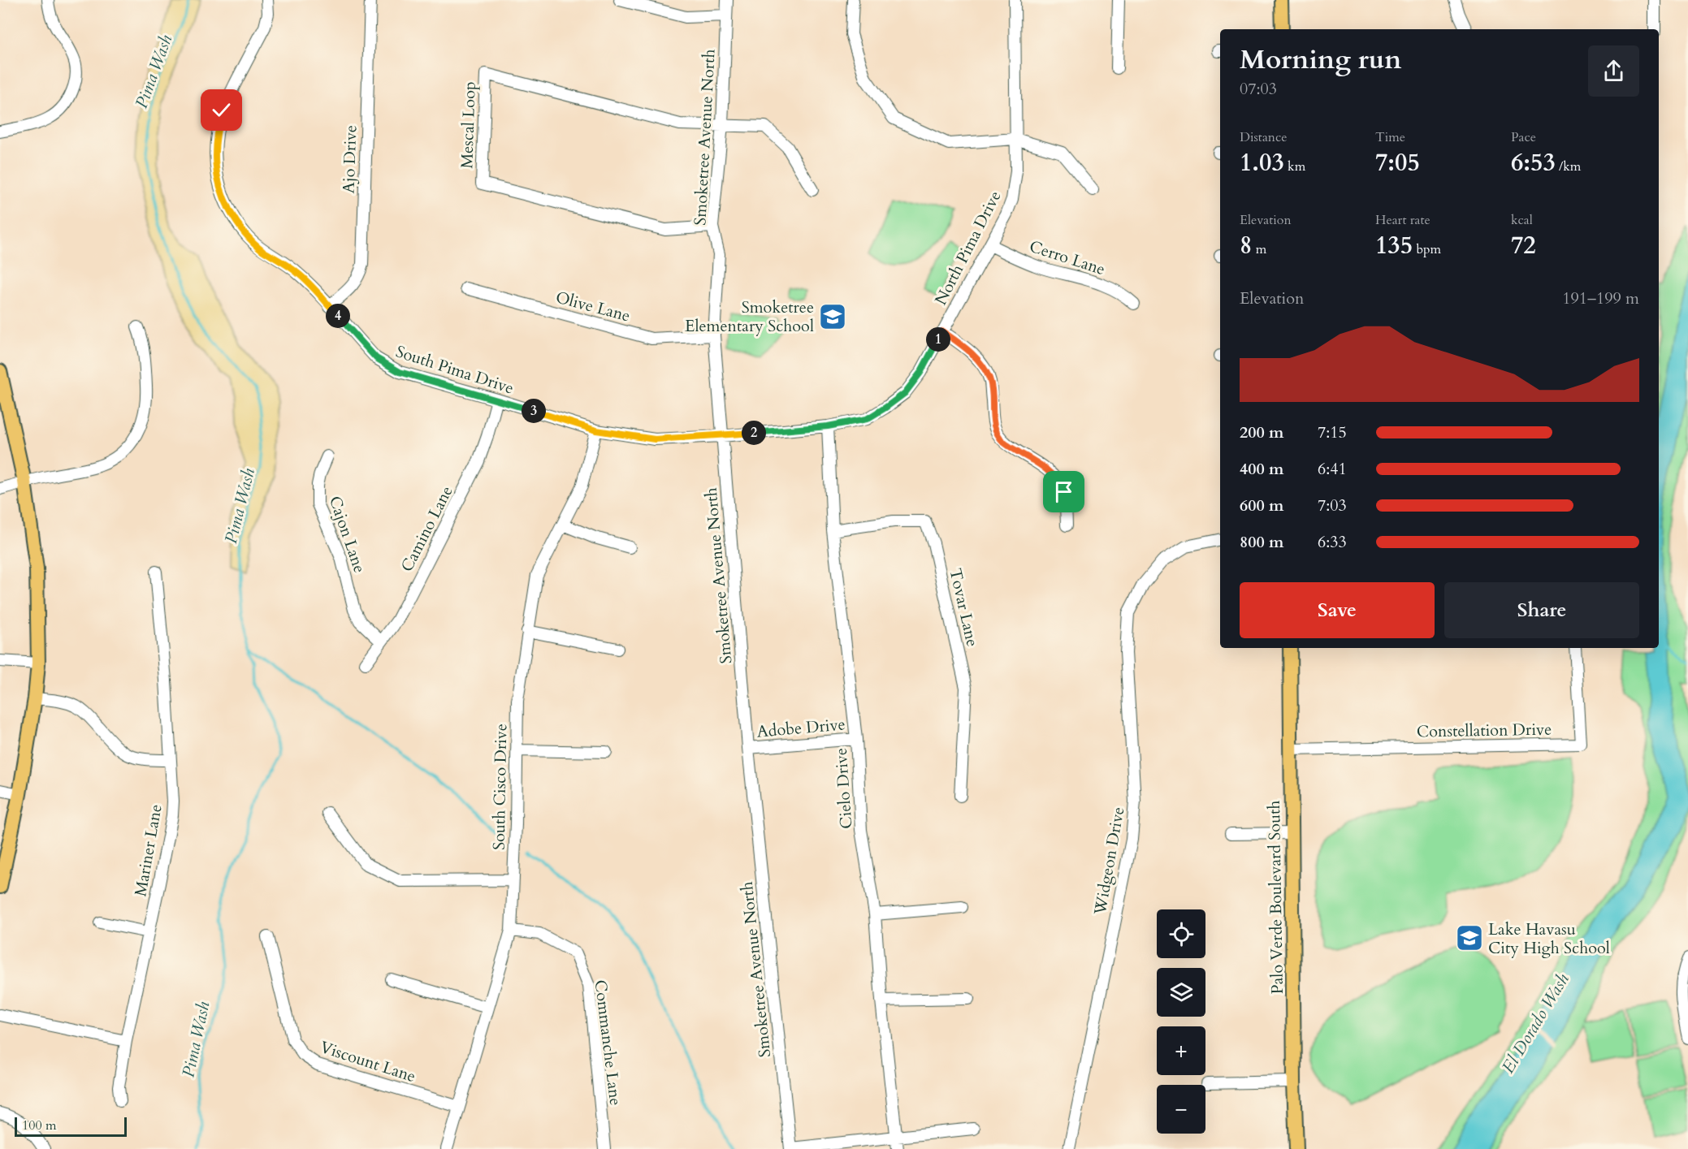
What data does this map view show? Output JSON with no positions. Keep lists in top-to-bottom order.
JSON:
{
  "streets": {
    "main road": ["Palo Verde Boulevard South"],
    "street": [
      "Mescal Loop",
      "Smoketree Avenue North",
      "Ajo Drive",
      "North Pima Drive",
      "Cerro Lane",
      "Olive Lane",
      "South Pima Drive",
      "Camino Lane",
      "Cajon Lane",
      "Tovar Lane",
      "Adobe Drive",
      "Constellation Drive",
      "South Cisco Drive",
      "Cielo Drive",
      "Mariner Lane",
      "Widgeon Drive",
      "Commanche Lane",
      "Viscount Lane"
    ]
  },
  "crossings": [
    ["Mescal Loop", "Smoketree Avenue North"],
    ["Smoketree Avenue North", "North Pima Drive"],
    ["Smoketree Avenue North", "Olive Lane"],
    ["Smoketree Avenue North", "South Pima Drive"],
    ["Smoketree Avenue North", "Adobe Drive"],
    ["Ajo Drive", "South Pima Drive"],
    ["North Pima Drive", "Cerro Lane"],
    ["North Pima Drive", "South Pima Drive"],
    ["North Pima Drive", "Cielo Drive"],
    ["South Pima Drive", "Camino Lane"],
    ["South Pima Drive", "South Cisco Drive"],
    ["Camino Lane", "Cajon Lane"],
    ["Tovar Lane", "Cielo Drive"],
    ["Adobe Drive", "Cielo Drive"],
    ["Constellation Drive", "Palo Verde Boulevard South"],
    ["South Cisco Drive", "Commanche Lane"],
    ["South Cisco Drive", "Viscount Lane"]
  ],
  "water": ["Pima Wash", "El Dorado Wash"],
  "places": {
    "school or university": ["Smoketree Elementary School", "Lake Havasu City High School"]
  },
  "scale_bar": "100 m",
  "page": {
    "heading": ["Morning run", "07:03"],
    "stats": [
      ["Distance", "1.03 km"],
      ["Time", "7:05"],
      ["Pace", "6:53 /km"],
      ["Elevation", "8 m"],
      ["Heart rate", "135 bpm"],
      ["kcal", "72"]
    ],
    "chart": ["Elevation", "191–199 m"],
    "pins": [
      "4",
      "1",
      "3",
      "2"
    ],
    "list": [
      {
        "name": "200 m",
        "note": "7:15"
      },
      {
        "name": "400 m",
        "note": "6:41"
      },
      {
        "name": "600 m",
        "note": "7:03"
      },
      {
        "name": "800 m",
        "note": "6:33"
      }
    ],
    "buttons": ["Save", "Share"],
    "map_buttons": ["+", "−"],
    "scale": "100 m"
  }
}
